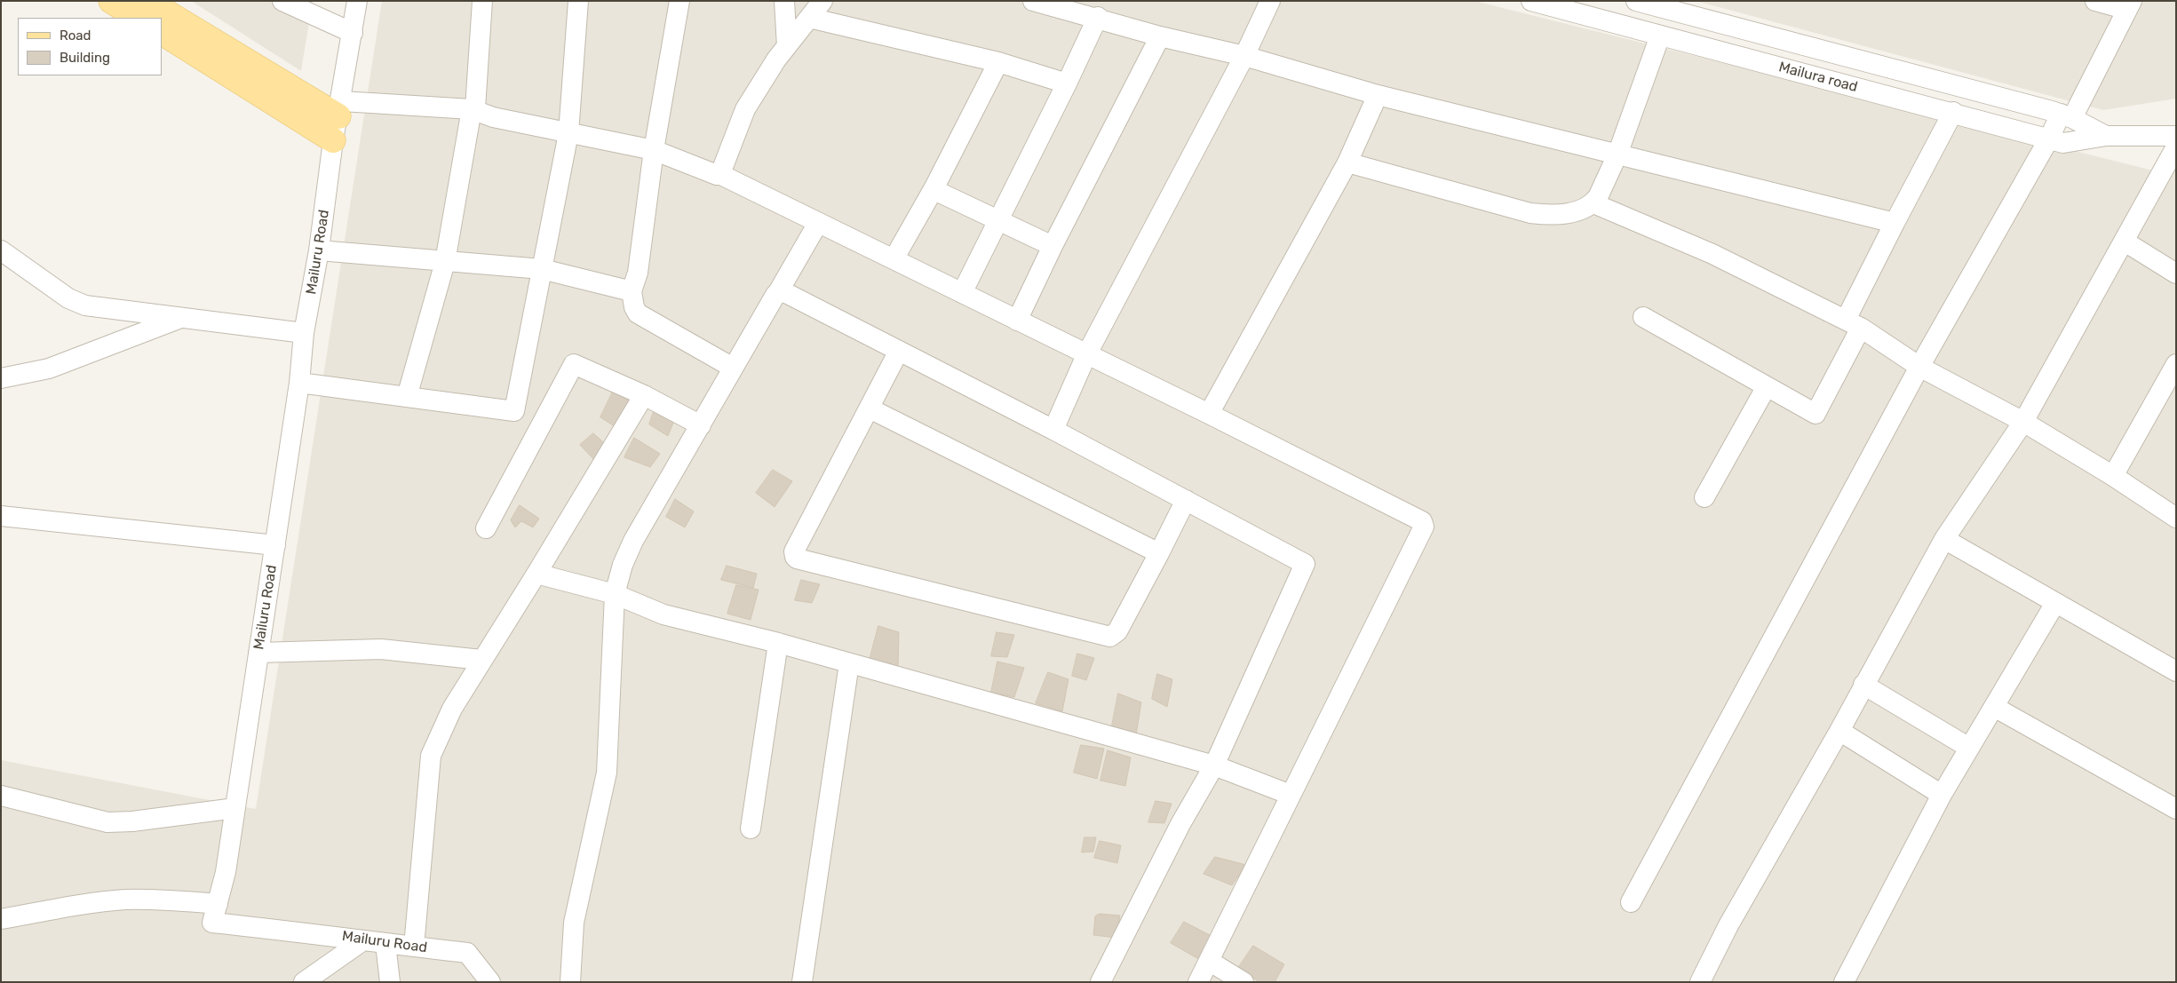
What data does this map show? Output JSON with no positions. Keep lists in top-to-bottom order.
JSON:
{
  "streets": {
    "street": ["Mailura road", "Mailuru Road"]
  },
  "legend": ["Road", "Building"]
}
